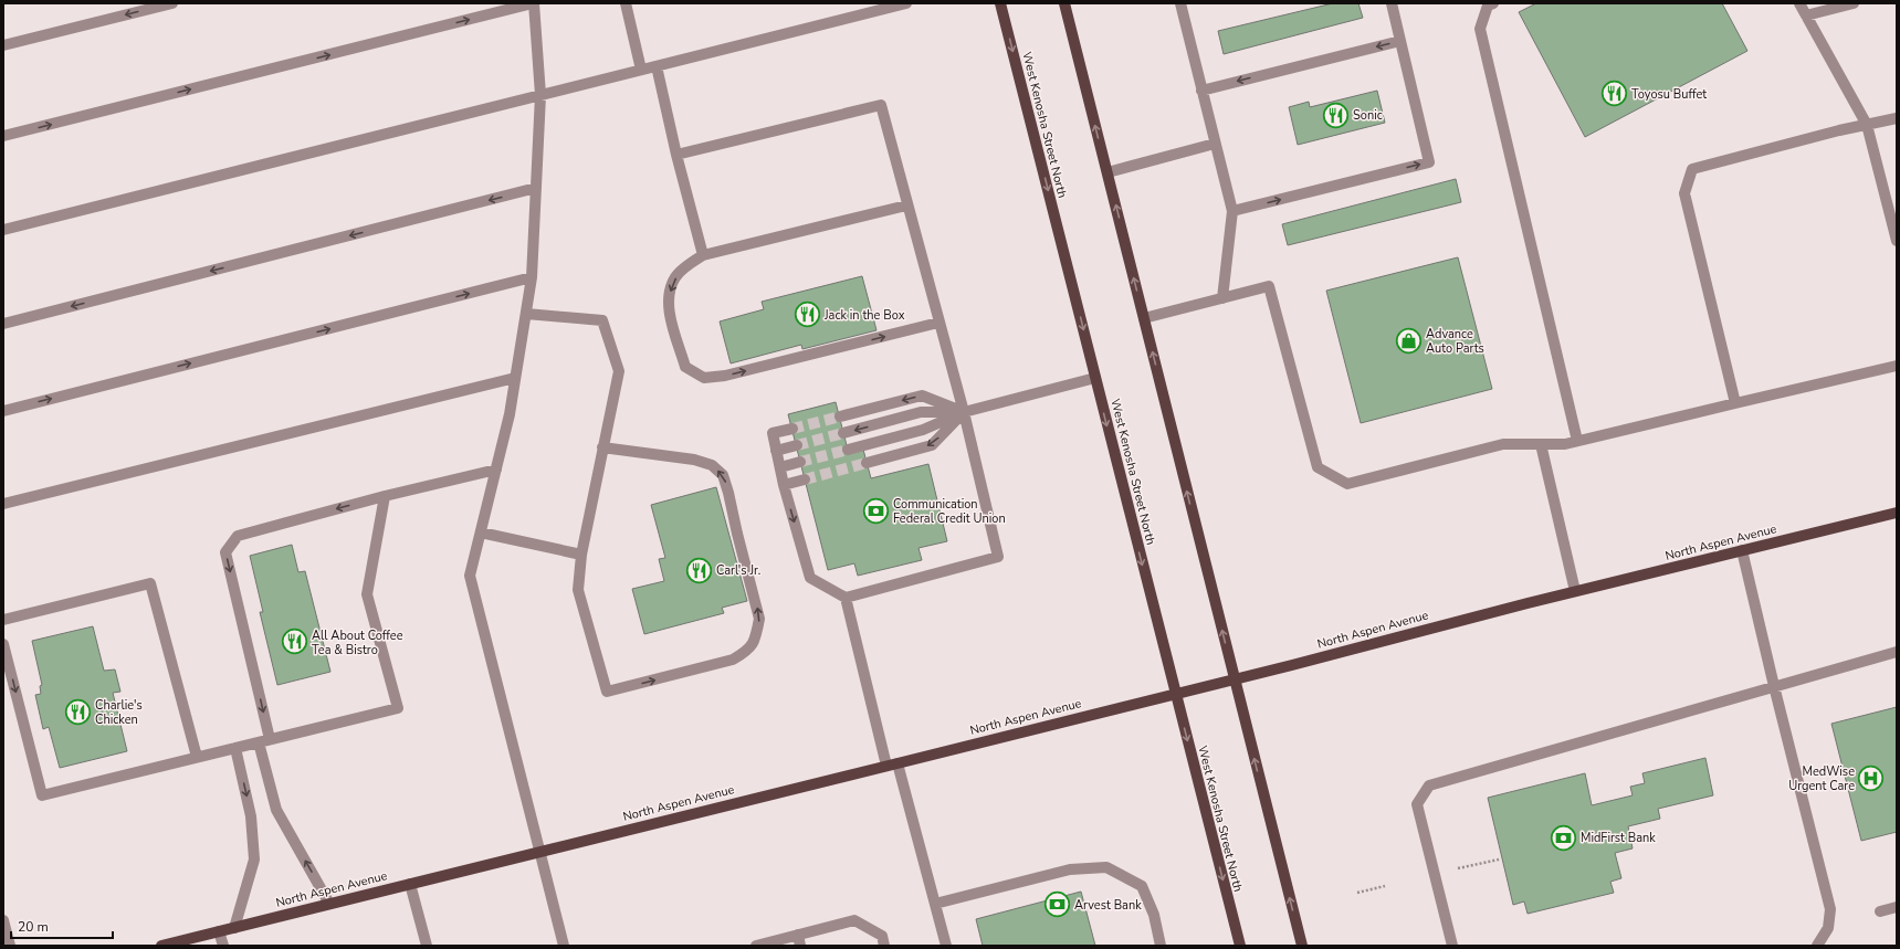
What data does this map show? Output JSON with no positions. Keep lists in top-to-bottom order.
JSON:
{
  "streets": {
    "main road": ["West Kenosha Street North", "North Aspen Avenue"]
  },
  "crossings": [
    ["West Kenosha Street North", "North Aspen Avenue"]
  ],
  "places": {
    "restaurant": [
      "Toyosu Buffet",
      "Sonic",
      "Jack in the Box",
      "Carl's Jr.",
      "All About Coffee Tea & Bistro",
      "Charlie's Chicken"
    ],
    "shop": ["Advance Auto Parts"],
    "bank": ["Communication Federal Credit Union", "MidFirst Bank", "Arvest Bank"],
    "hospital": ["MedWise Urgent Care"]
  },
  "scale_bar": "20 m"
}
